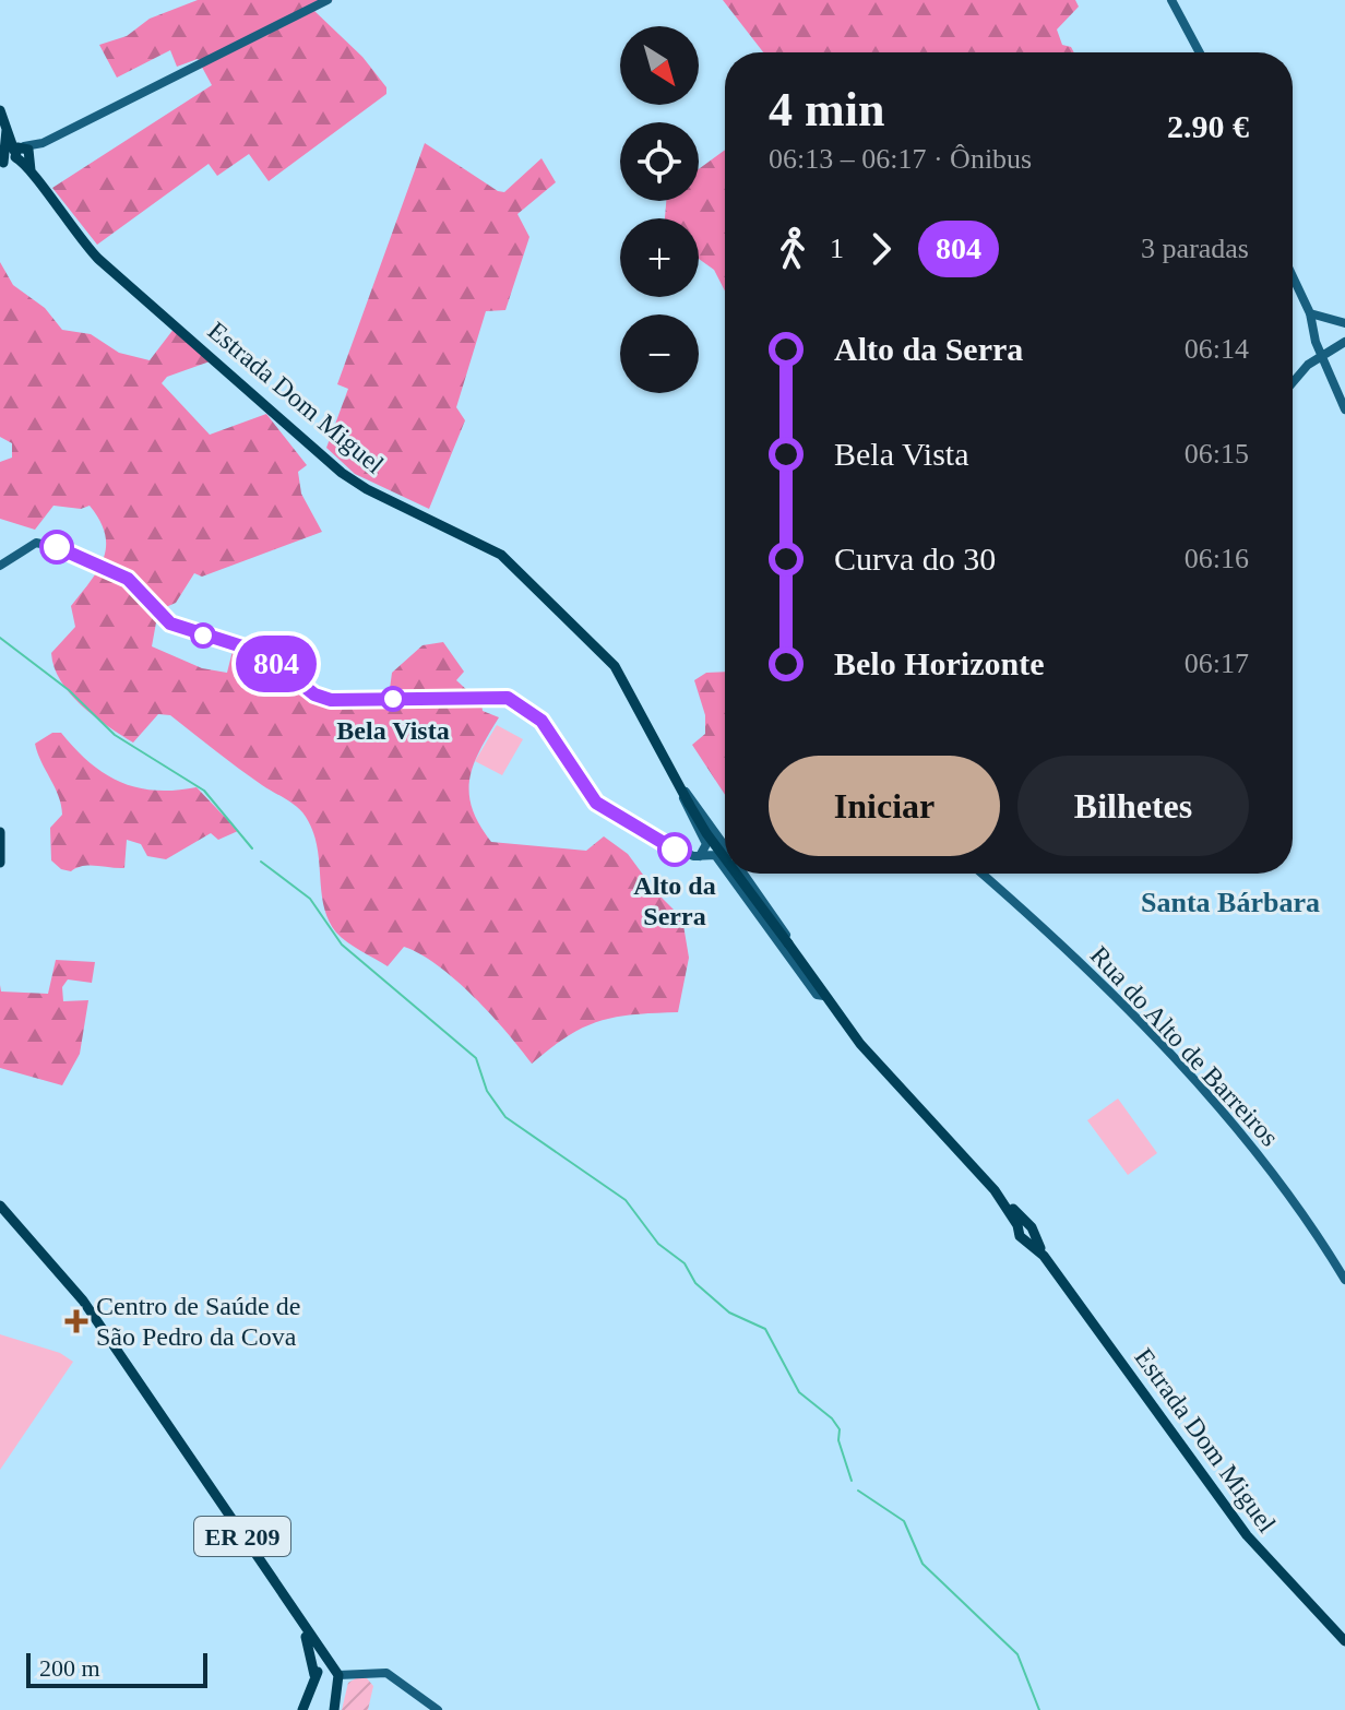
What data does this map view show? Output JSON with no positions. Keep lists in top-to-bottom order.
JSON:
{
  "streets": {
    "main road": ["Estrada Dom Miguel", "ER 209"],
    "street": ["Rua do Alto de Barreiros"]
  },
  "districts": ["Santa Bárbara"],
  "places": {
    "other": ["Bela Vista", "Alto da Serra"],
    "health": ["Centro de Saúde de São Pedro da Cova"]
  },
  "lines": ["bus line 804"],
  "scale_bar": "200 m",
  "north": "bottom right",
  "page": {
    "on_map": "804",
    "map_buttons": ["+", "−"],
    "heading": ["4 min", "06:13 – 06:17 · Ônibus", "2.90 €"],
    "legs": ["1", "804", "3 paradas"],
    "list": [
      {
        "name": "Alto da Serra",
        "value": "06:14"
      },
      {
        "name": "Bela Vista",
        "value": "06:15"
      },
      {
        "name": "Curva do 30",
        "value": "06:16"
      },
      {
        "name": "Belo Horizonte",
        "value": "06:17"
      }
    ],
    "buttons": ["Iniciar", "Bilhetes"],
    "scale": "200 m"
  }
}
